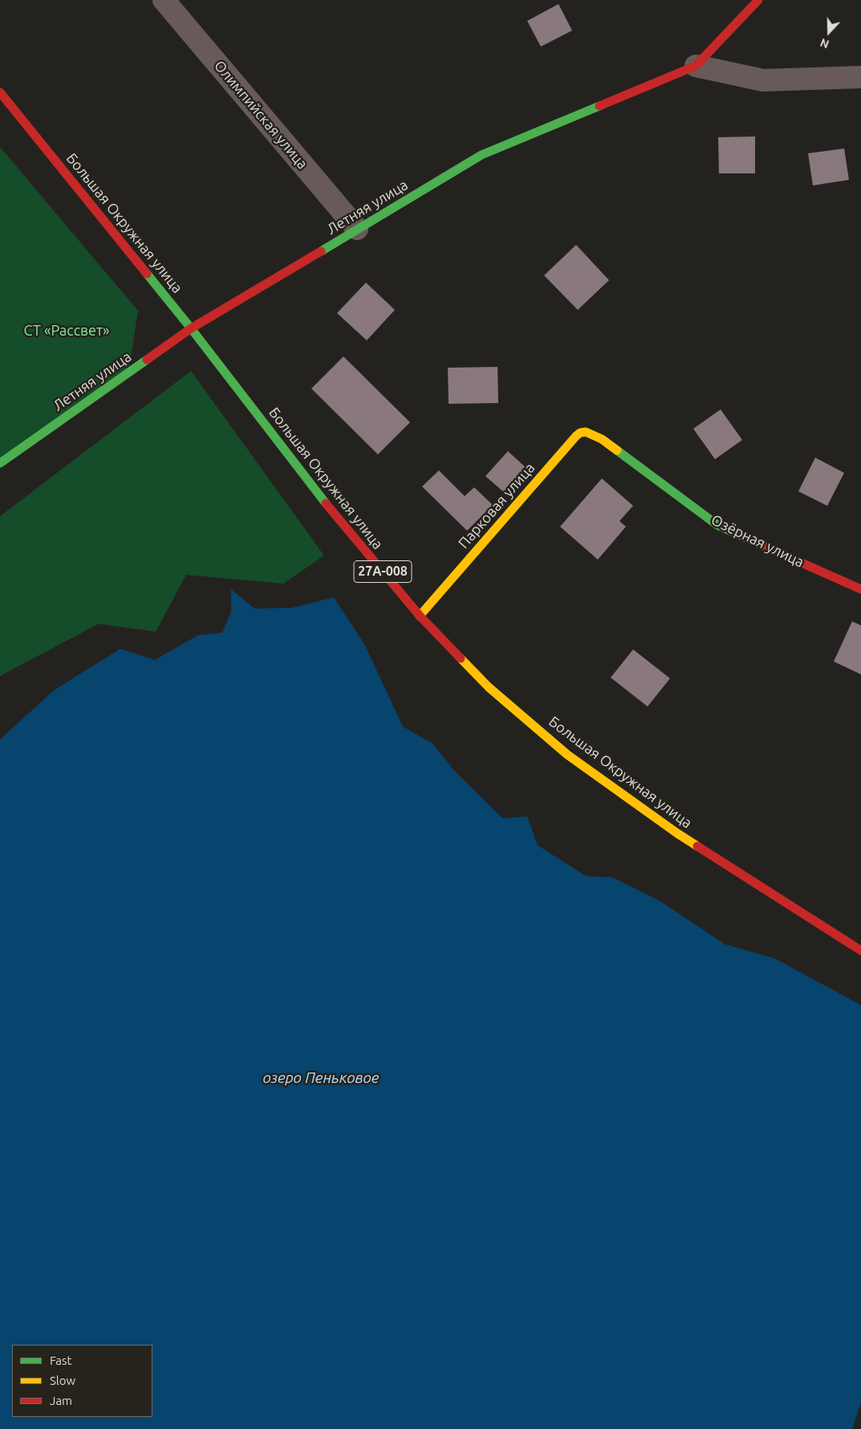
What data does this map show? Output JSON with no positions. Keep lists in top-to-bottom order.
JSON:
{
  "streets": {
    "street": [
      "Олимпийская улица",
      "Летняя улица",
      "Большая Окружная улица",
      "Парковая улица",
      "Озёрная улица",
      "27А-008"
    ]
  },
  "crossings": [
    ["Олимпийская улица", "Летняя улица"],
    ["Летняя улица", "Большая Окружная улица"],
    ["Большая Окружная улица", "Парковая улица"],
    ["Парковая улица", "Озёрная улица"]
  ],
  "water": ["озеро Пеньковое"],
  "parks": ["СТ «Рассвет»"],
  "legend": ["Fast", "Slow", "Jam"],
  "north": "bottom"
}
